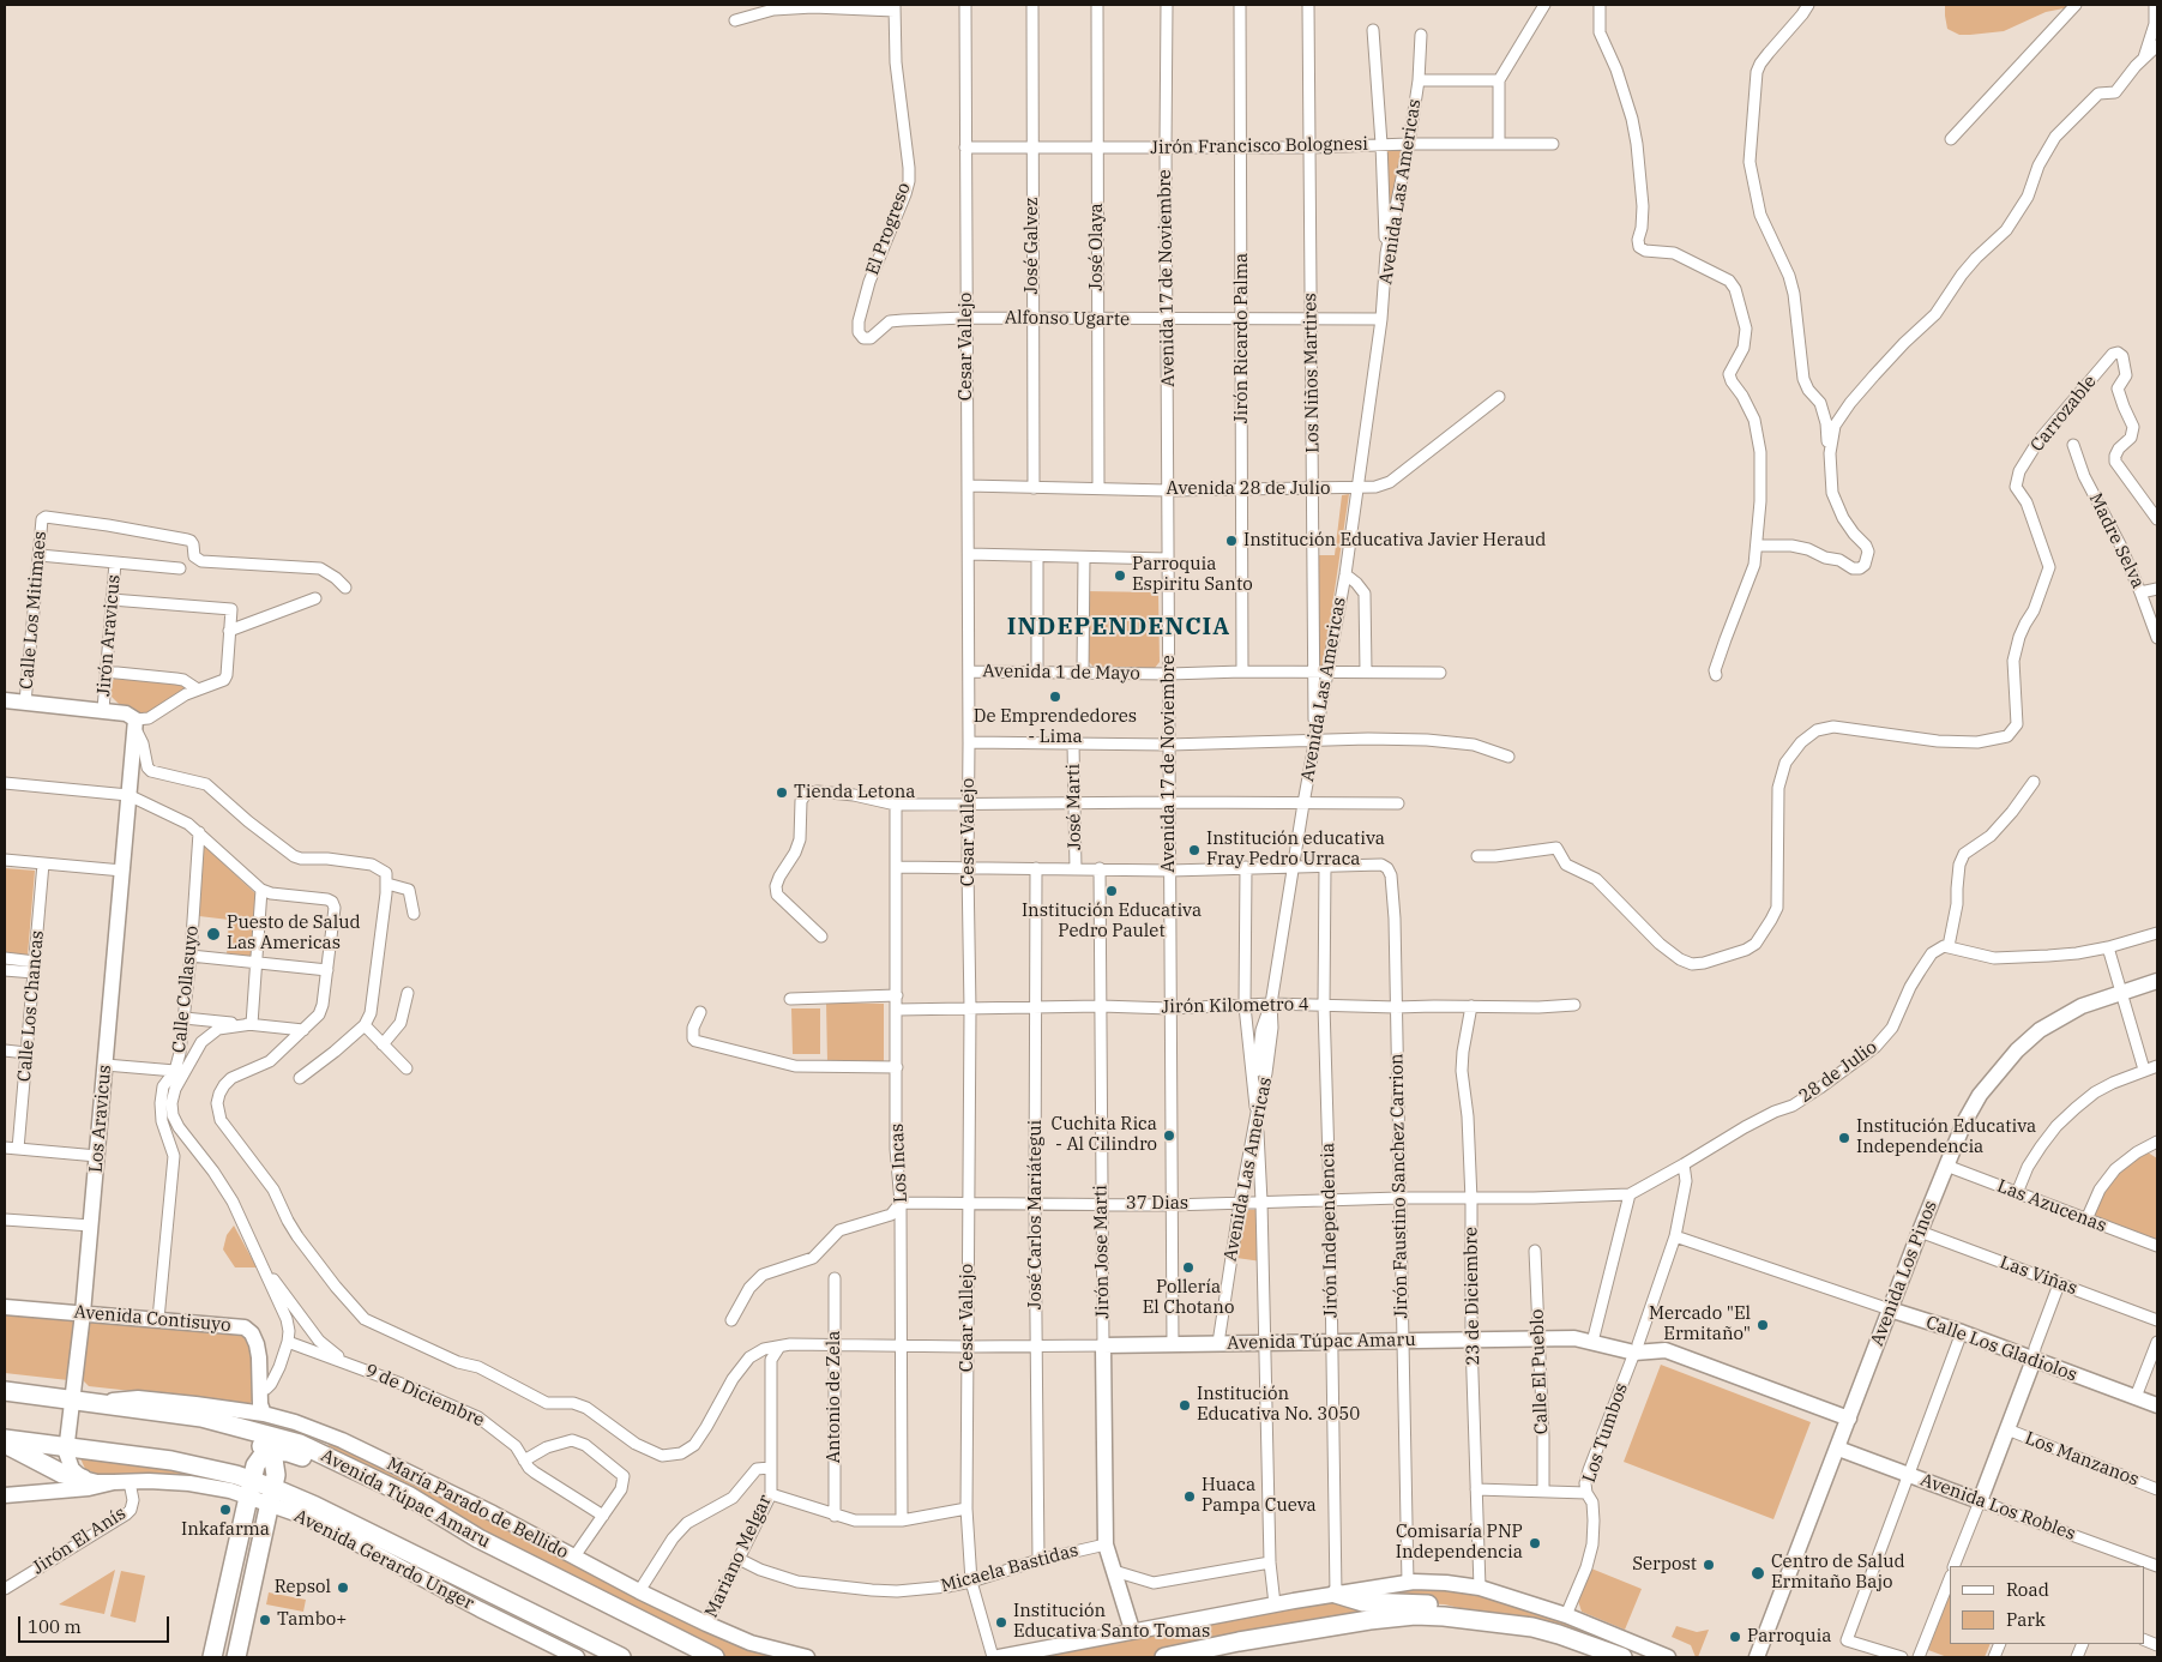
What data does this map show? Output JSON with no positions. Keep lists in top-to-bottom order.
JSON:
{
  "streets": {
    "main road": ["Avenida Túpac Amaru"],
    "street": [
      "Jirón Francisco Bolognesi",
      "Avenida Las Americas",
      "El Progreso",
      "José Galvez",
      "José Olaya",
      "Avenida 17 de Noviembre",
      "Alfonso Ugarte",
      "Jirón Ricardo Palma",
      "Cesar Vallejo",
      "Los Niños Martires",
      "Carrozable",
      "Avenida 28 de Julio",
      "Madre Selva",
      "Calle Los Mitimaes",
      "Jirón Aravicus",
      "Avenida 1 de Mayo",
      "José Marti",
      "Calle Collasuyo",
      "Calle Los Chancas",
      "Jirón Kilometro 4",
      "28 de Julio",
      "Los Aravicus",
      "Los Incas",
      "Jirón Faustino Sanchez Carrion",
      "37 Dias",
      "Las Azucenas",
      "José Carlos Mariátegui",
      "Jirón Independencia",
      "Jirón Jose Marti",
      "Avenida Los Pinos",
      "Las Viñas",
      "23 de Diciembre",
      "Avenida Contisuyo",
      "Calle Los Gladiolos",
      "Calle El Pueblo",
      "9 de Diciembre",
      "Antonio de Zela",
      "Los Tumbos",
      "Los Manzanos",
      "Avenida Los Robles",
      "María Parado de Bellido",
      "Jirón El Anís",
      "Mariano Melgar",
      "Avenida Gerardo Unger",
      "Micaela Bastidas"
    ]
  },
  "crossings": [
    ["Jirón Francisco Bolognesi", "Avenida Las Americas"],
    ["Jirón Francisco Bolognesi", "José Galvez"],
    ["Jirón Francisco Bolognesi", "José Olaya"],
    ["Jirón Francisco Bolognesi", "Avenida 17 de Noviembre"],
    ["Jirón Francisco Bolognesi", "Jirón Ricardo Palma"],
    ["Jirón Francisco Bolognesi", "Cesar Vallejo"],
    ["Jirón Francisco Bolognesi", "Los Niños Martires"],
    ["Avenida Las Americas", "Alfonso Ugarte"],
    ["Avenida Las Americas", "Los Niños Martires"],
    ["Avenida Las Americas", "Avenida 28 de Julio"],
    ["Avenida Las Americas", "Avenida 1 de Mayo"],
    ["Avenida Las Americas", "Jirón Kilometro 4"],
    ["Avenida Las Americas", "37 Dias"],
    ["Avenida Las Americas", "Avenida Túpac Amaru"],
    ["El Progreso", "Alfonso Ugarte"],
    ["José Galvez", "Alfonso Ugarte"],
    ["José Galvez", "Avenida 28 de Julio"],
    ["José Olaya", "Alfonso Ugarte"],
    ["José Olaya", "Avenida 28 de Julio"],
    ["Avenida 17 de Noviembre", "Alfonso Ugarte"],
    ["Avenida 17 de Noviembre", "Avenida 28 de Julio"],
    ["Avenida 17 de Noviembre", "Avenida 1 de Mayo"],
    ["Avenida 17 de Noviembre", "Jirón Kilometro 4"],
    ["Avenida 17 de Noviembre", "37 Dias"],
    ["Avenida 17 de Noviembre", "Avenida Túpac Amaru"],
    ["Alfonso Ugarte", "Jirón Ricardo Palma"],
    ["Alfonso Ugarte", "Cesar Vallejo"],
    ["Alfonso Ugarte", "Los Niños Martires"],
    ["Jirón Ricardo Palma", "Avenida 28 de Julio"],
    ["Jirón Ricardo Palma", "Avenida 1 de Mayo"],
    ["Cesar Vallejo", "Avenida 28 de Julio"],
    ["Cesar Vallejo", "Avenida 1 de Mayo"],
    ["Cesar Vallejo", "Jirón Kilometro 4"],
    ["Cesar Vallejo", "37 Dias"],
    ["Cesar Vallejo", "Avenida Túpac Amaru"],
    ["Cesar Vallejo", "Micaela Bastidas"],
    ["Los Niños Martires", "Avenida 28 de Julio"],
    ["Los Niños Martires", "Avenida 1 de Mayo"],
    ["Calle Collasuyo", "Avenida Contisuyo"],
    ["Jirón Kilometro 4", "Los Incas"],
    ["Jirón Kilometro 4", "Jirón Faustino Sanchez Carrion"],
    ["Jirón Kilometro 4", "José Carlos Mariátegui"],
    ["Jirón Kilometro 4", "Jirón Independencia"],
    ["Jirón Kilometro 4", "Jirón Jose Marti"],
    ["Jirón Kilometro 4", "23 de Diciembre"],
    ["28 de Julio", "37 Dias"],
    ["28 de Julio", "Los Tumbos"],
    ["Los Aravicus", "Avenida Contisuyo"],
    ["Los Aravicus", "Avenida Túpac Amaru"],
    ["Los Incas", "37 Dias"],
    ["Los Incas", "Avenida Túpac Amaru"],
    ["Jirón Faustino Sanchez Carrion", "37 Dias"],
    ["Jirón Faustino Sanchez Carrion", "Jirón Independencia"],
    ["Jirón Faustino Sanchez Carrion", "Avenida Túpac Amaru"],
    ["37 Dias", "José Carlos Mariátegui"],
    ["37 Dias", "Jirón Independencia"],
    ["37 Dias", "Jirón Jose Marti"],
    ["37 Dias", "23 de Diciembre"],
    ["Las Azucenas", "Avenida Los Pinos"],
    ["José Carlos Mariátegui", "Avenida Túpac Amaru"],
    ["José Carlos Mariátegui", "Micaela Bastidas"],
    ["Jirón Independencia", "Avenida Túpac Amaru"],
    ["Jirón Jose Marti", "Avenida Túpac Amaru"],
    ["Jirón Jose Marti", "Micaela Bastidas"],
    ["Avenida Los Pinos", "Las Viñas"],
    ["Avenida Los Pinos", "Avenida Túpac Amaru"],
    ["Avenida Los Pinos", "Calle Los Gladiolos"],
    ["Avenida Los Pinos", "Avenida Los Robles"],
    ["23 de Diciembre", "Avenida Túpac Amaru"],
    ["Avenida Contisuyo", "María Parado de Bellido"],
    ["Avenida Túpac Amaru", "Calle El Pueblo"],
    ["Avenida Túpac Amaru", "Antonio de Zela"],
    ["Avenida Túpac Amaru", "Los Tumbos"],
    ["Avenida Túpac Amaru", "María Parado de Bellido"],
    ["Avenida Túpac Amaru", "Mariano Melgar"],
    ["Calle Los Gladiolos", "Los Tumbos"],
    ["María Parado de Bellido", "Mariano Melgar"],
    ["Mariano Melgar", "Micaela Bastidas"]
  ],
  "districts": ["INDEPENDENCIA"],
  "places": [
    "Institución Educativa Javier Heraud",
    "Parroquia Espiritu Santo",
    "De Emprendedores - Lima",
    "Tienda Letona",
    "Institución educativa Fray Pedro Urraca",
    "Institución Educativa Pedro Paulet",
    "Puesto de Salud Las Americas",
    "Cuchita Rica - Al Cilindro",
    "Institución Educativa Independencia",
    "Pollería El Chotano",
    "Mercado \"El Ermitaño\"",
    "Institución Educativa No. 3050",
    "Huaca Pampa Cueva",
    "Inkafarma",
    "Comisaría PNP Independencia",
    "Serpost",
    "Centro de Salud Ermitaño Bajo",
    "Repsol",
    "Tambo+",
    "Institución Educativa Santo Tomas",
    "Parroquia"
  ],
  "legend": ["Road", "Park"],
  "scale_bar": "100 m"
}
